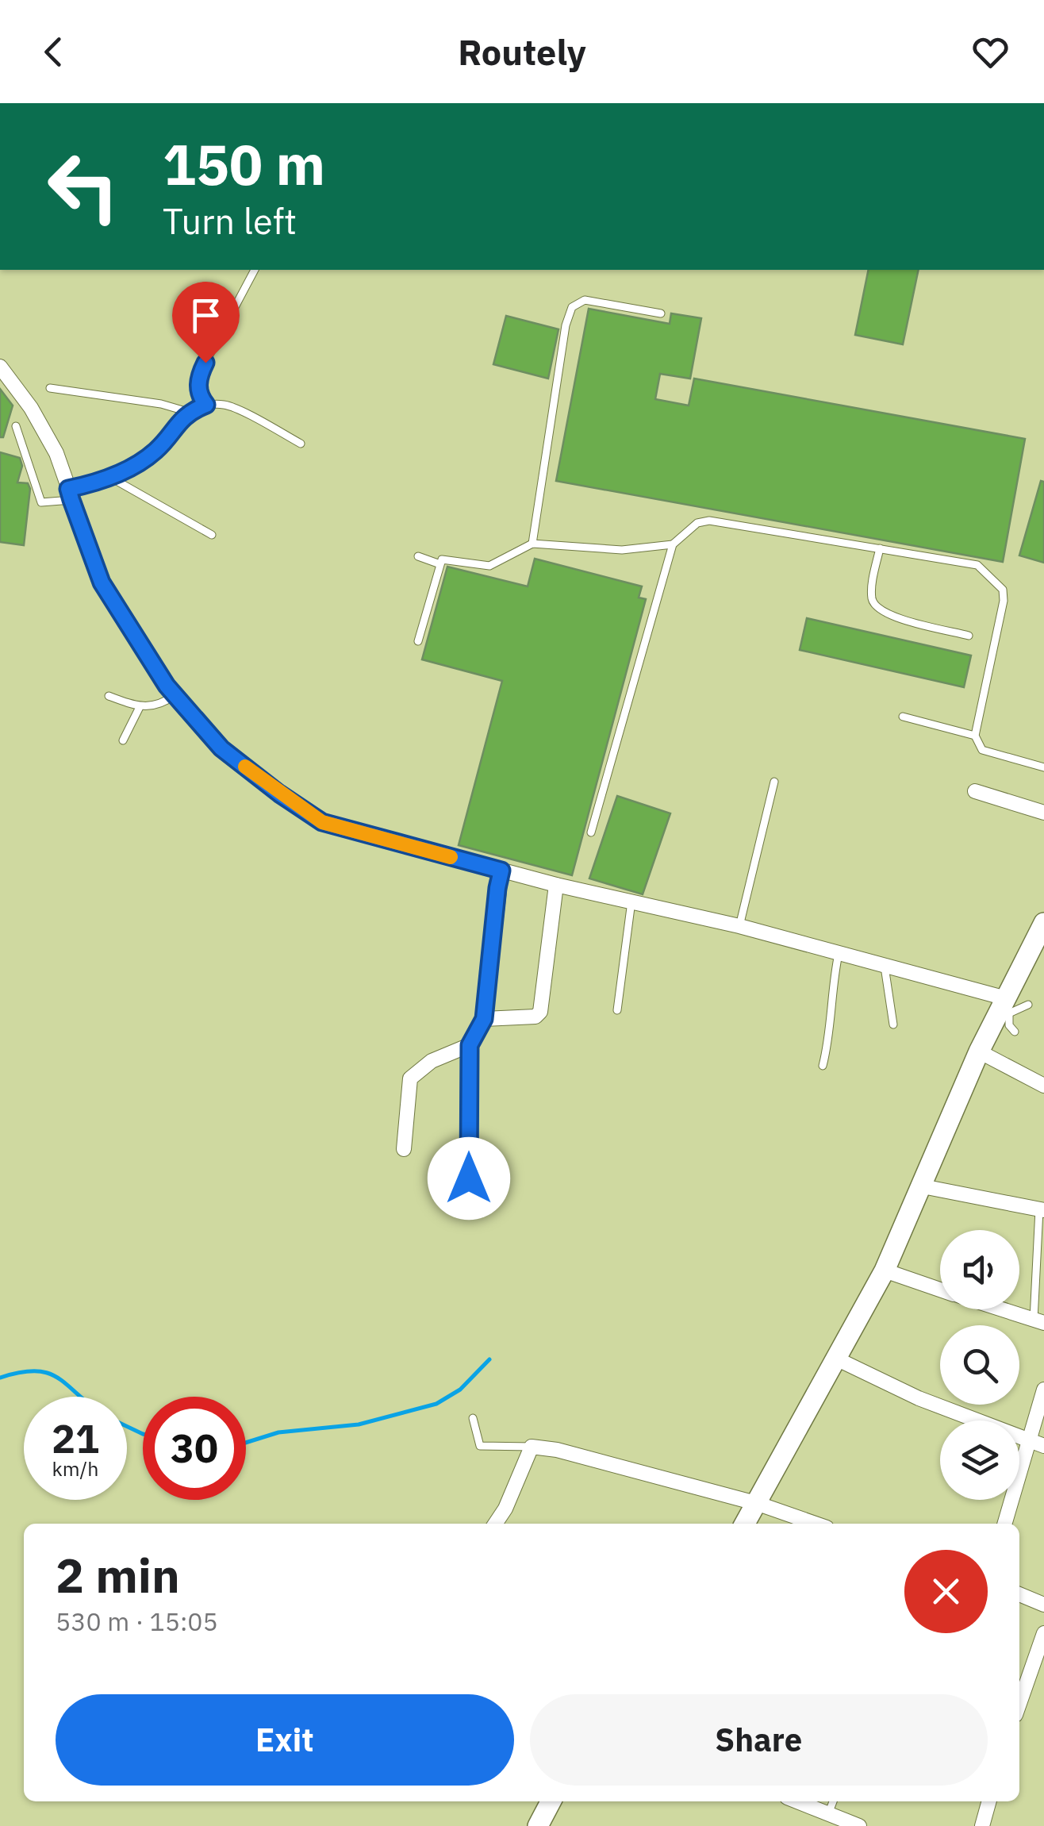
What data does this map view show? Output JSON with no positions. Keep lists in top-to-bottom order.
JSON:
{
  "page": {
    "header": "Routely",
    "turn": ["150 m", "Turn left"],
    "speed": "21 km/h",
    "limit": "30",
    "heading": ["2 min", "530 m · 15:05"],
    "buttons": ["Exit", "Share"]
  }
}
